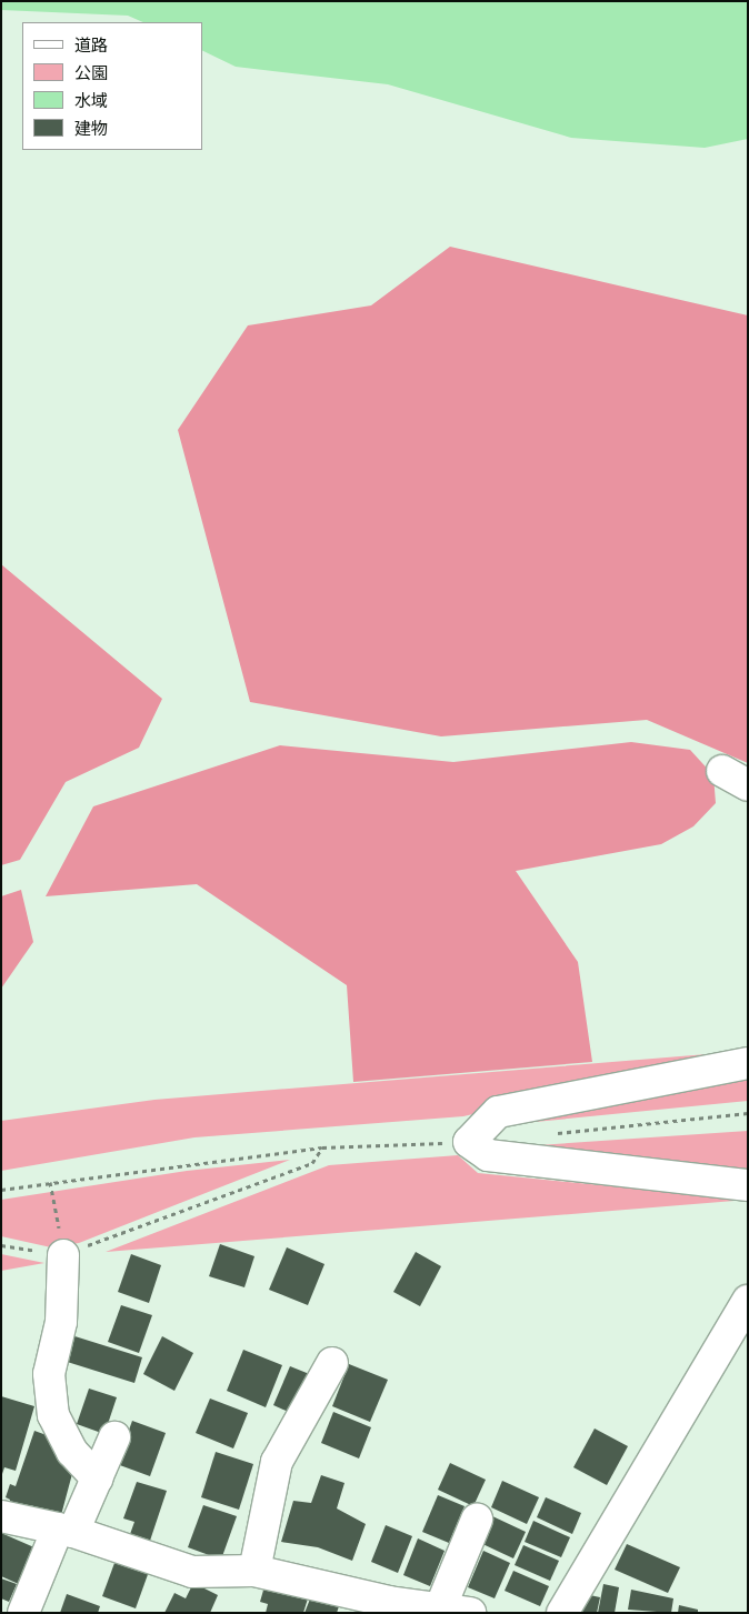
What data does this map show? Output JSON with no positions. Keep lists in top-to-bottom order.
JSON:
{
  "legend": [
    "道路",
    "公園",
    "水域",
    "建物"
  ]
}
